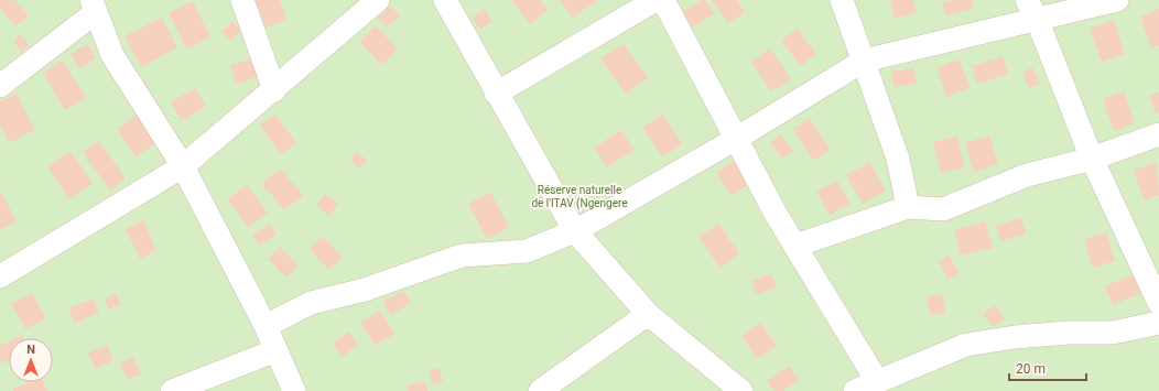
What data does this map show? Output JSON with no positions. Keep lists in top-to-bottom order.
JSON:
{
  "parks": ["Réserve naturelle de l'ITAV (Ngengere"],
  "scale_bar": "20 m",
  "north": "top"
}
